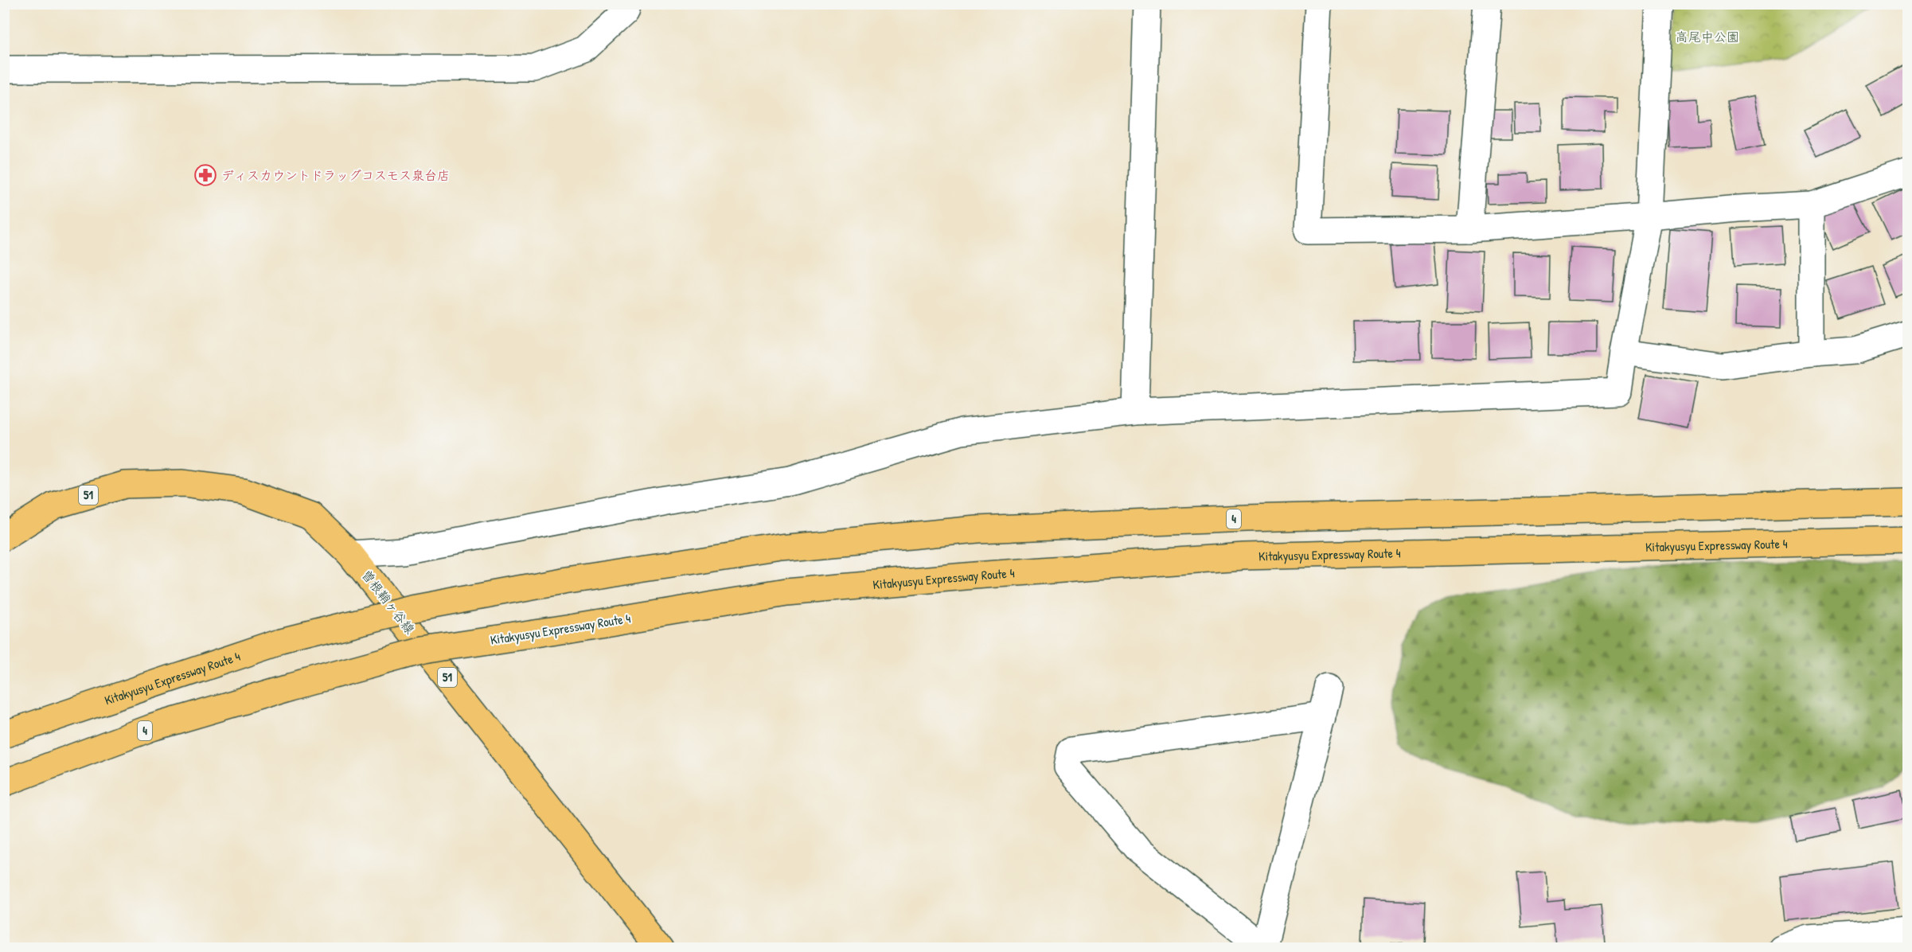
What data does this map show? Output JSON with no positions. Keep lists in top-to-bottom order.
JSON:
{
  "streets": {
    "main road": [
      "51",
      "4",
      "Kitakyusyu Expressway Route 4",
      "曽根鞘ヶ谷線"
    ]
  },
  "parks": ["高尾中公園"],
  "places": {
    "pharmacy": ["ディスカウントドラッグコスモス泉台店"]
  }
}
